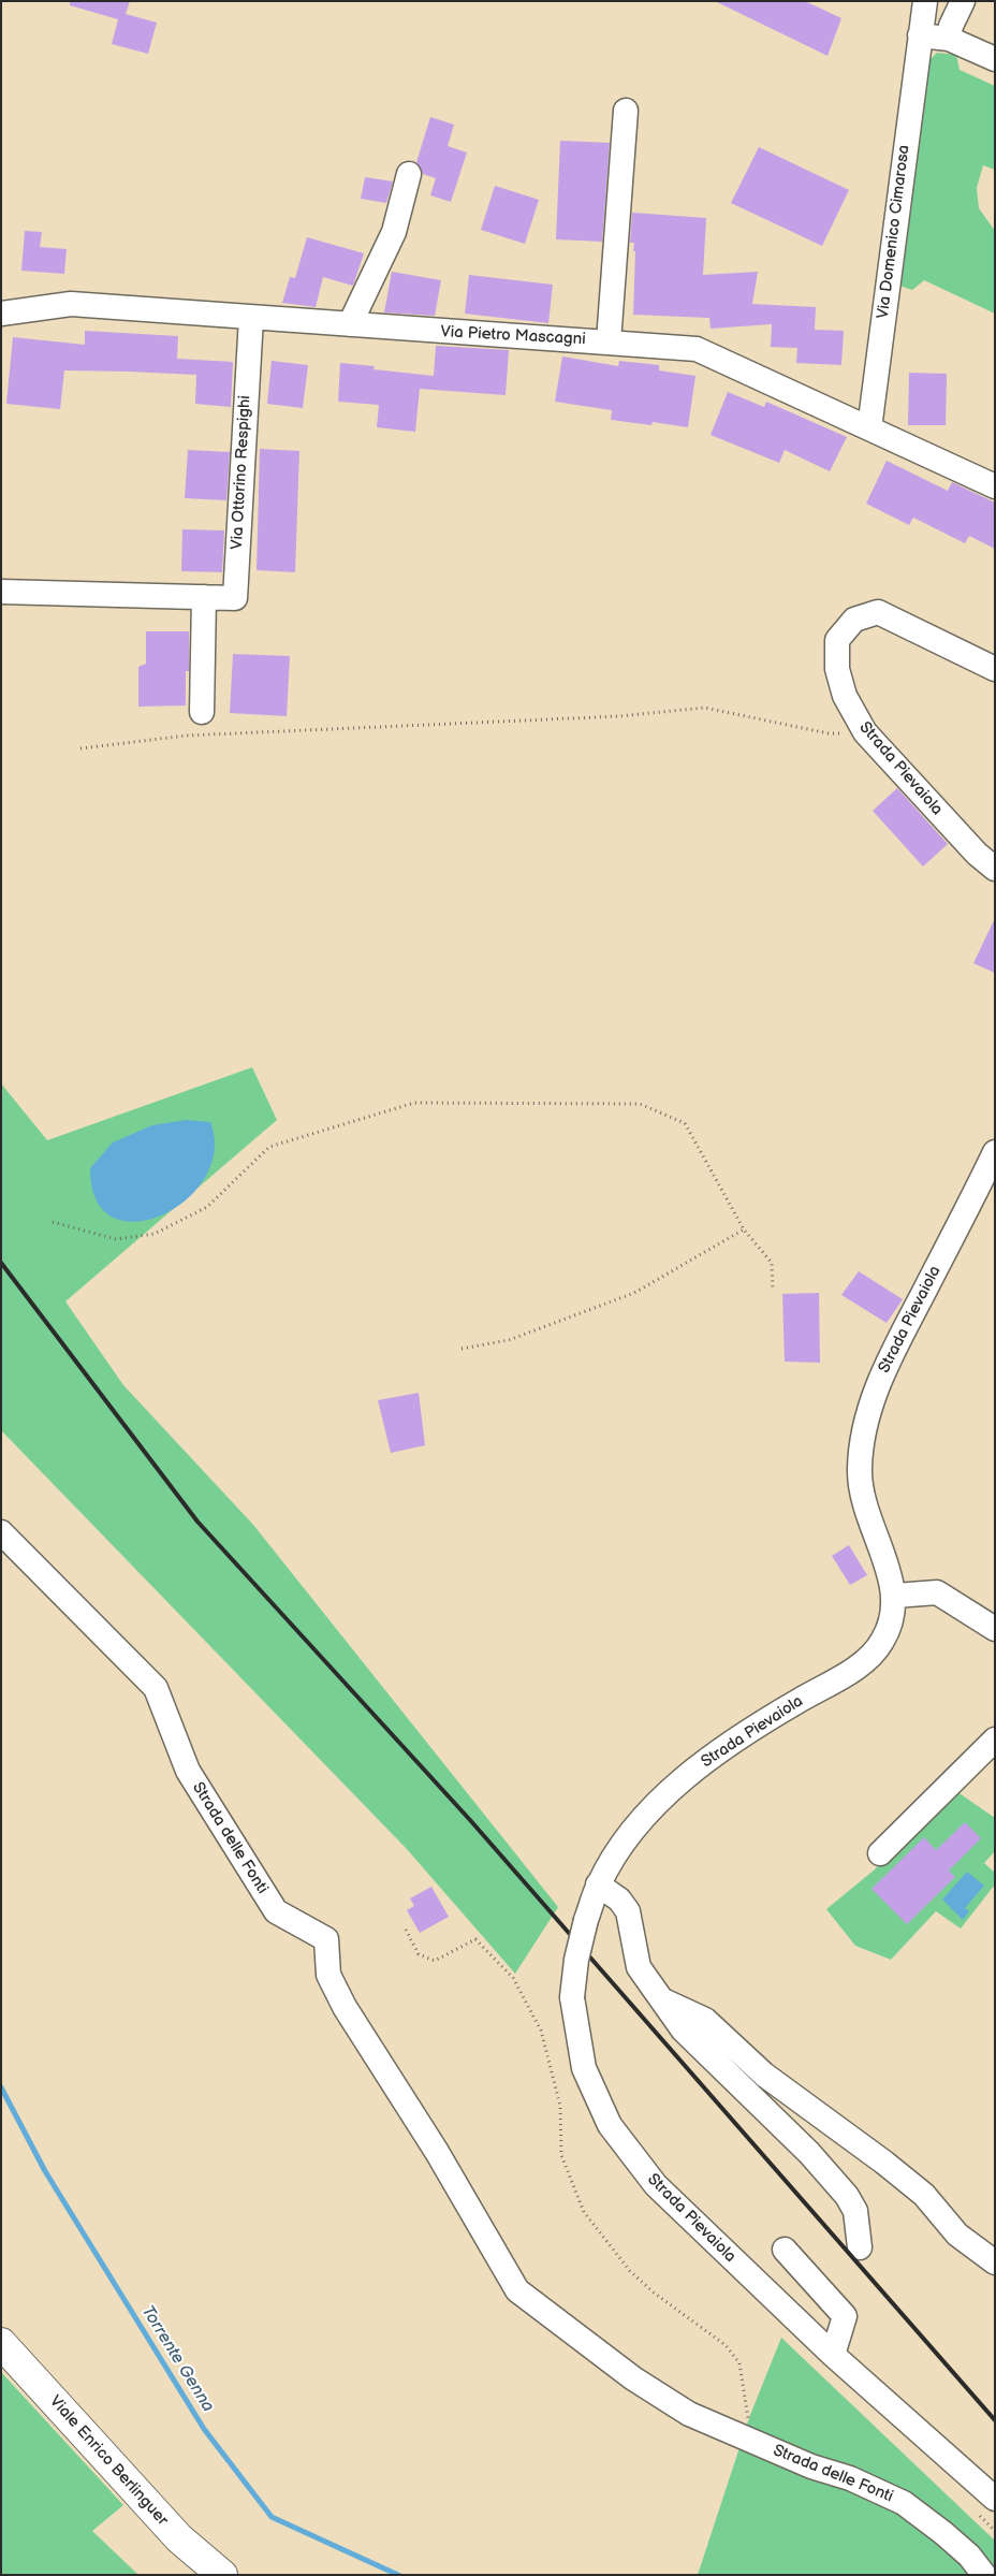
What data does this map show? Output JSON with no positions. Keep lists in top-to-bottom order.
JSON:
{
  "streets": {
    "main road": ["Viale Enrico Berlinguer"],
    "street": [
      "Via Domenico Cimarosa",
      "Via Pietro Mascagni",
      "Via Ottorino Respighi",
      "Strada Pievaiola",
      "Strada delle Fonti"
    ]
  },
  "crossings": [
    ["Via Domenico Cimarosa", "Via Pietro Mascagni"],
    ["Via Pietro Mascagni", "Via Ottorino Respighi"]
  ],
  "water": ["Torrente Genna"]
}
